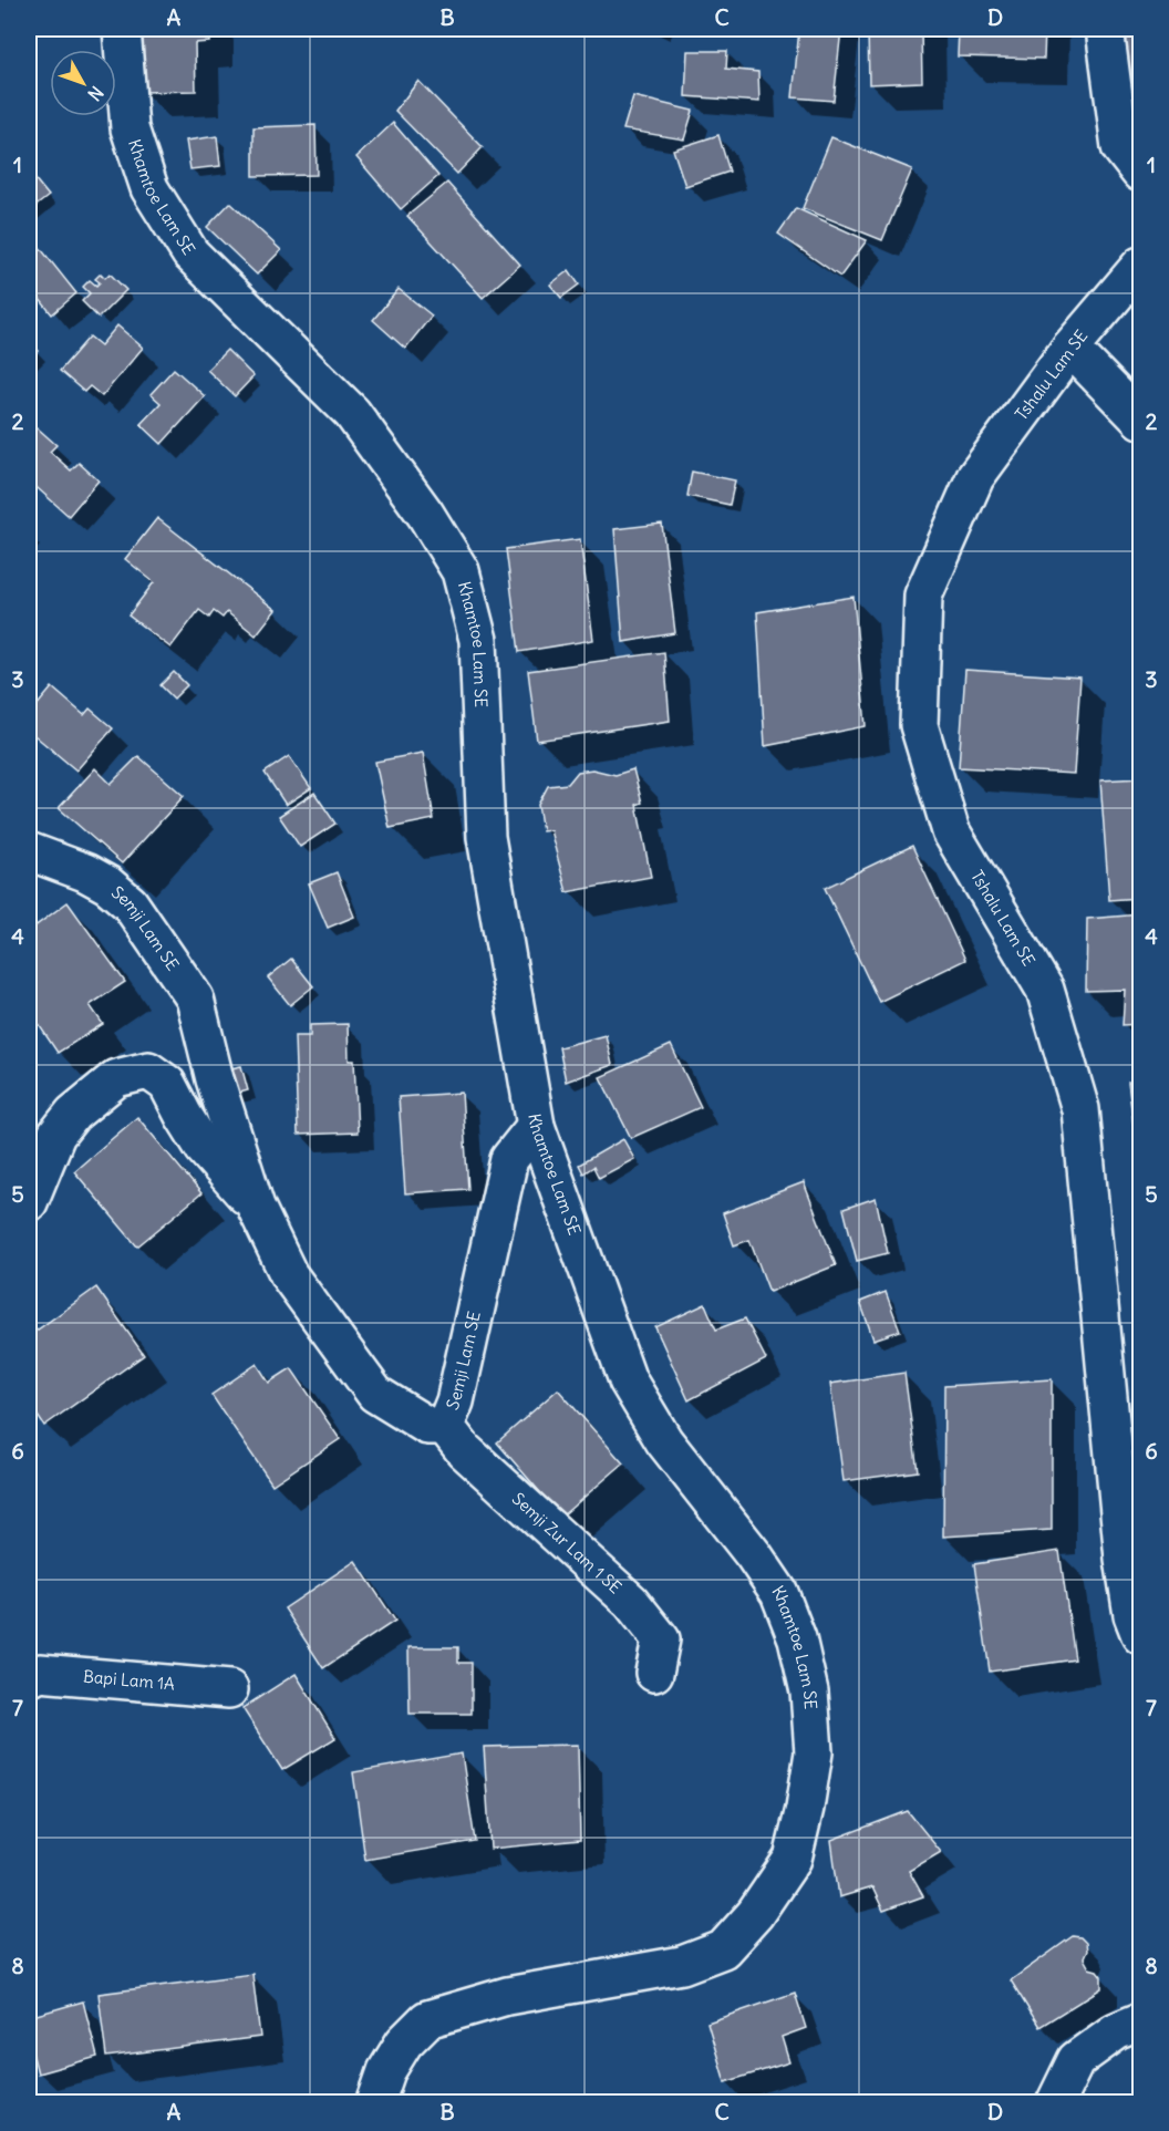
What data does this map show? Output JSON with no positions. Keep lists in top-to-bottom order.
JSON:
{
  "streets": {
    "street": [
      "Khamtoe Lam SE",
      "Tshalu Lam SE",
      "Semji Lam SE",
      "Semji Zur Lam 1 SE",
      "Bapi Lam 1A"
    ]
  },
  "crossings": [
    ["Khamtoe Lam SE", "Semji Lam SE"],
    ["Semji Lam SE", "Semji Zur Lam 1 SE"]
  ],
  "north": "bottom right",
  "grid": {
    "columns": [
      "A",
      "B",
      "C",
      "D"
    ],
    "rows": [
      "1",
      "2",
      "3",
      "4",
      "5",
      "6",
      "7",
      "8"
    ]
  }
}
